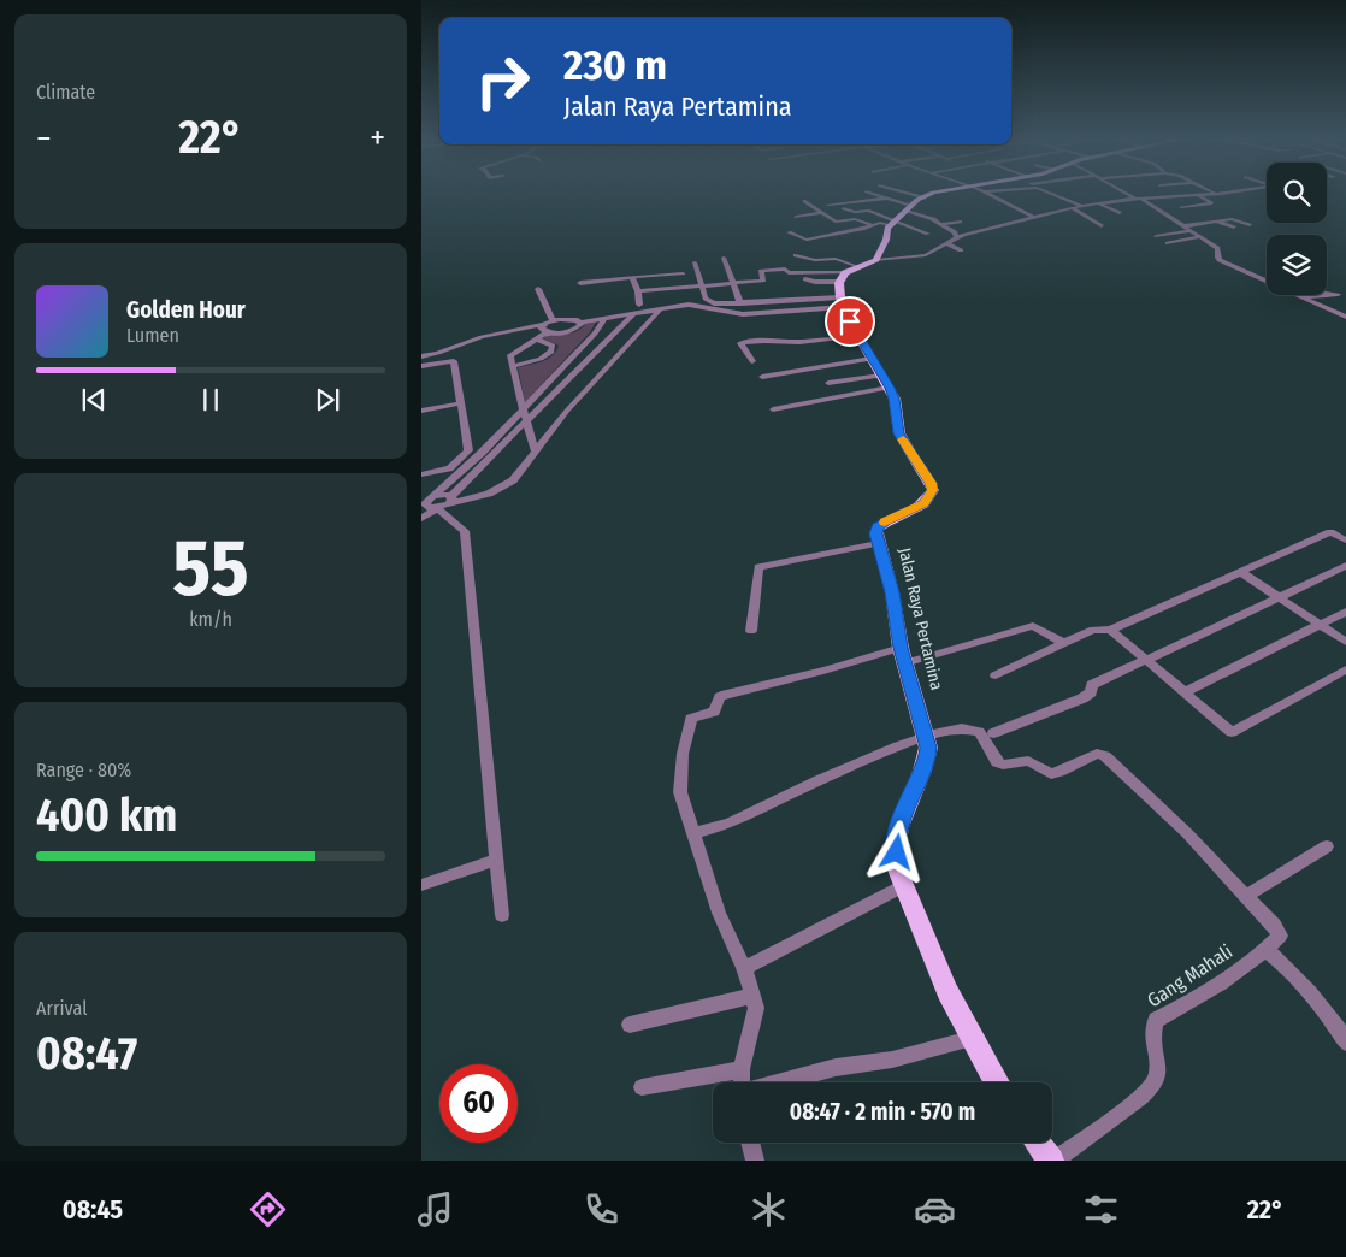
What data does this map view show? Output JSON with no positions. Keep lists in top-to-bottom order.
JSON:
{
  "streets": {
    "main road": ["Jalan Raya Pertamina"],
    "street": ["Gang Mahali"]
  },
  "page": {
    "tile": [
      "Climate",
      ["55", "km/h"],
      ["Range · 80%", "400 km"],
      ["Arrival", "08:47"]
    ],
    "turn": ["230 m", "Jalan Raya Pertamina"],
    "heat": ["−", "22°", "+"],
    "song": ["Golden Hour", "Lumen"],
    "limit": "60",
    "trip": "08:47 · 2 min · 570 m",
    "tabs": ["08:45", "22°"]
  }
}
